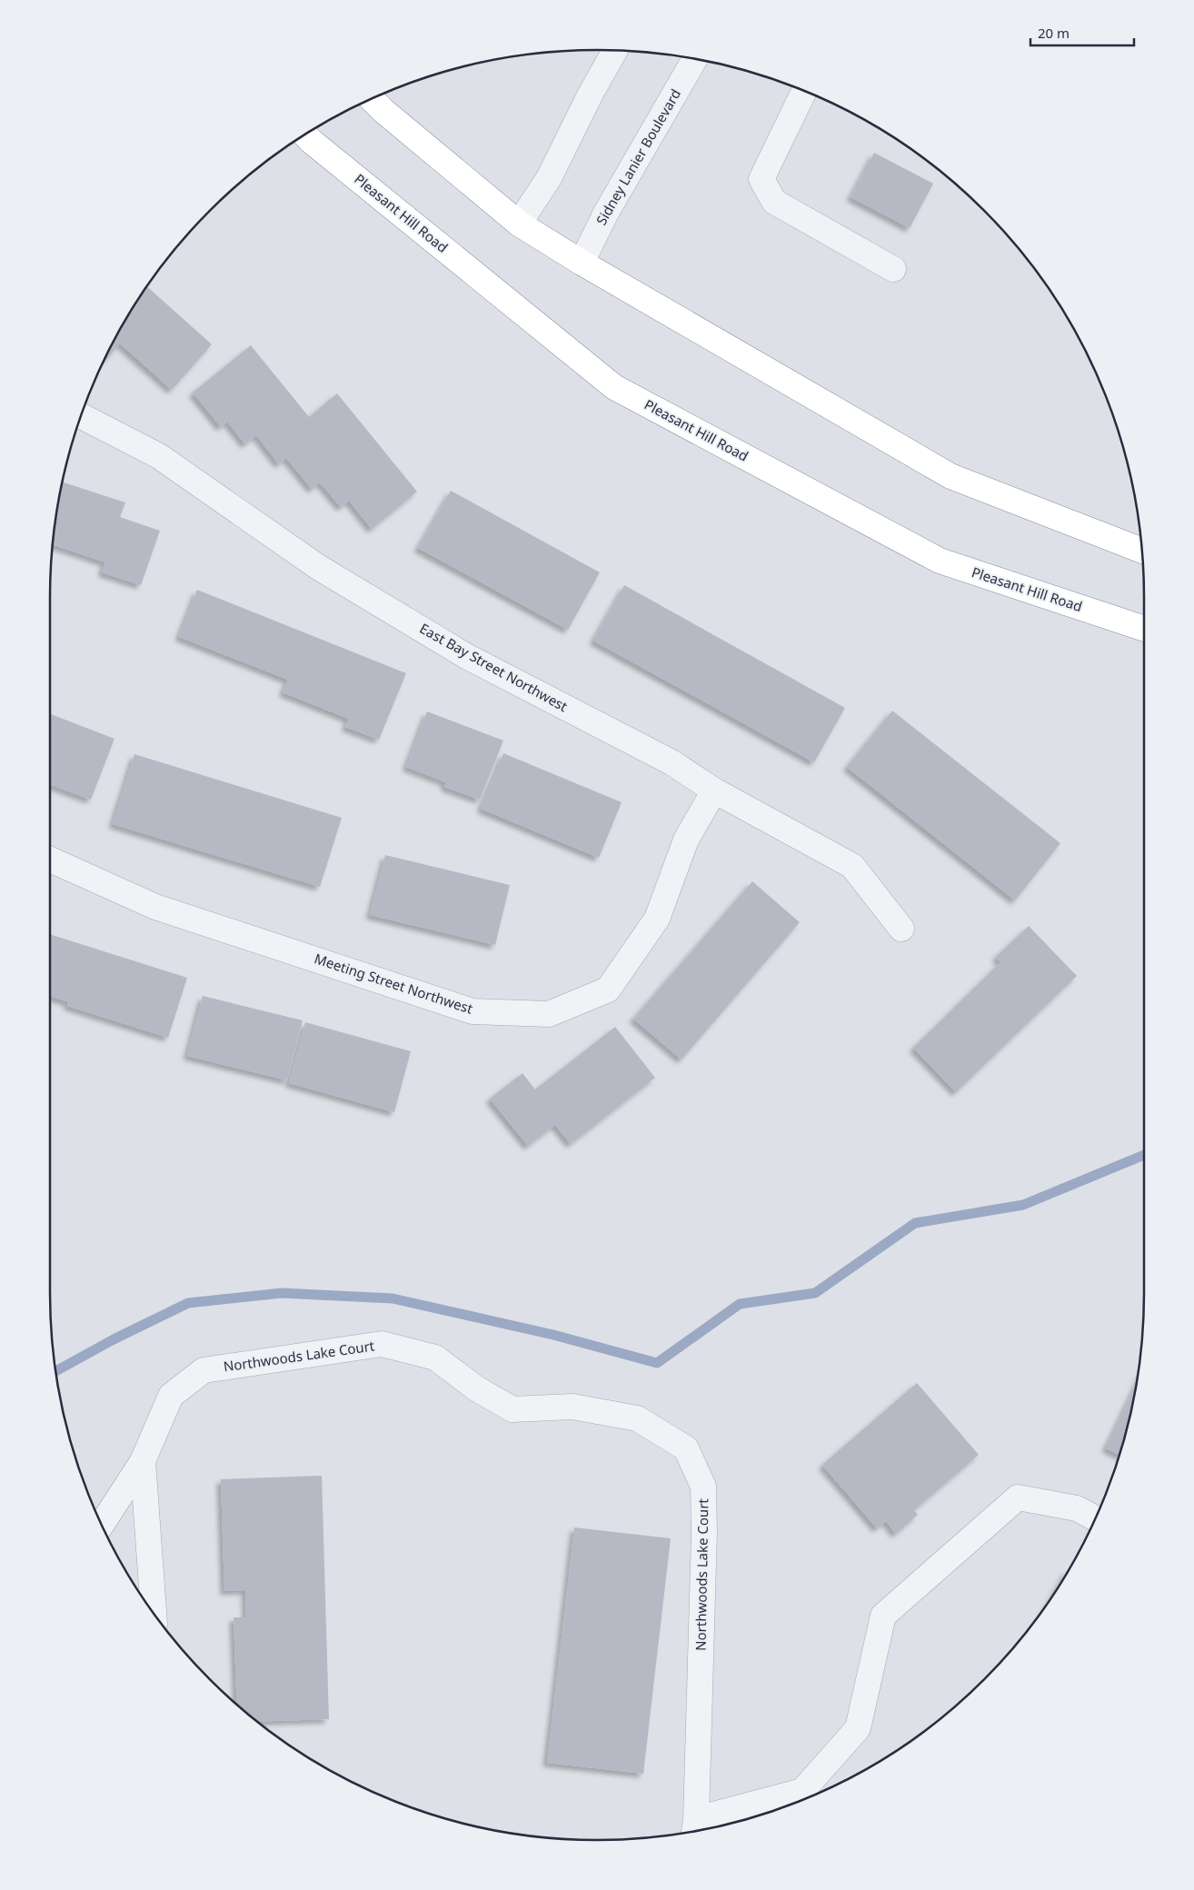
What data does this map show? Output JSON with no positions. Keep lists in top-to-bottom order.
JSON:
{
  "streets": {
    "highway": ["Pleasant Hill Road"],
    "street": [
      "Sidney Lanier Boulevard",
      "East Bay Street Northwest",
      "Meeting Street Northwest",
      "Northwoods Lake Court"
    ]
  },
  "crossings": [
    ["East Bay Street Northwest", "Meeting Street Northwest"]
  ],
  "scale_bar": "20 m"
}
